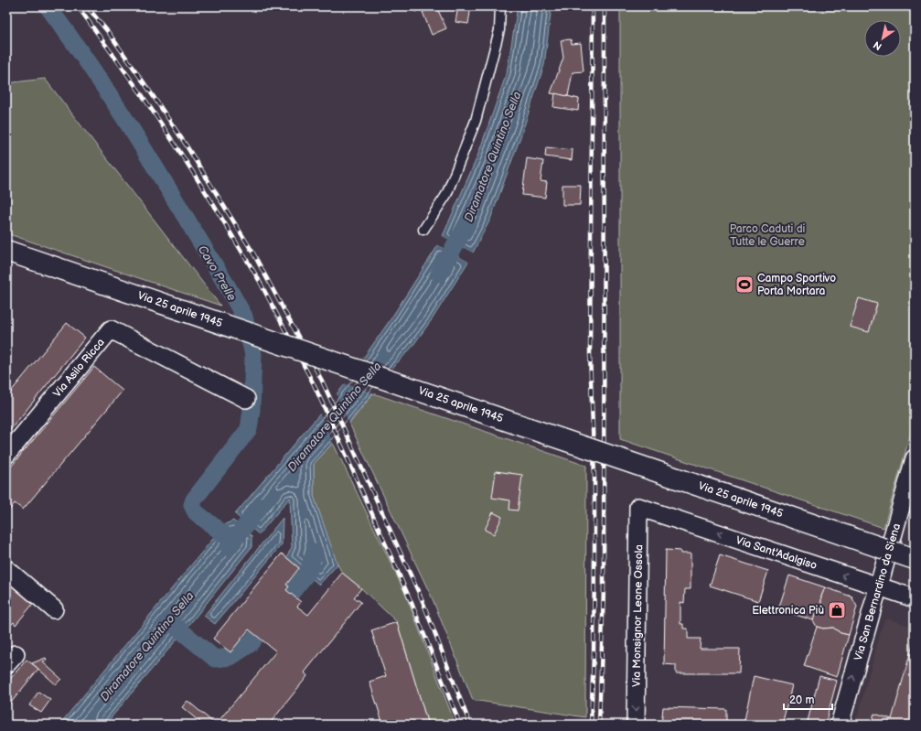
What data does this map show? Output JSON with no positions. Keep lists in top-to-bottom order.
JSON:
{
  "streets": {
    "street": [
      "Via 25 aprile 1945",
      "Via Asilo Ricca",
      "Via Sant'Adalgiso",
      "Via San Bernardino da Siena",
      "Via Monsignor Leone Ossola"
    ]
  },
  "crossings": [
    ["Via Sant'Adalgiso", "Via San Bernardino da Siena"],
    ["Via Sant'Adalgiso", "Via Monsignor Leone Ossola"]
  ],
  "one_way": ["Via Sant'Adalgiso", "Via San Bernardino da Siena", "Via Monsignor Leone Ossola"],
  "water": ["Diramatore Quintino Sella", "Cavo Prelle"],
  "parks": ["Parco Caduti di Tutte le Guerre"],
  "places": {
    "sports": ["Campo Sportivo Porta Mortara"],
    "shop": ["Elettronica Più"]
  },
  "scale_bar": "20 m",
  "north": "bottom left"
}
